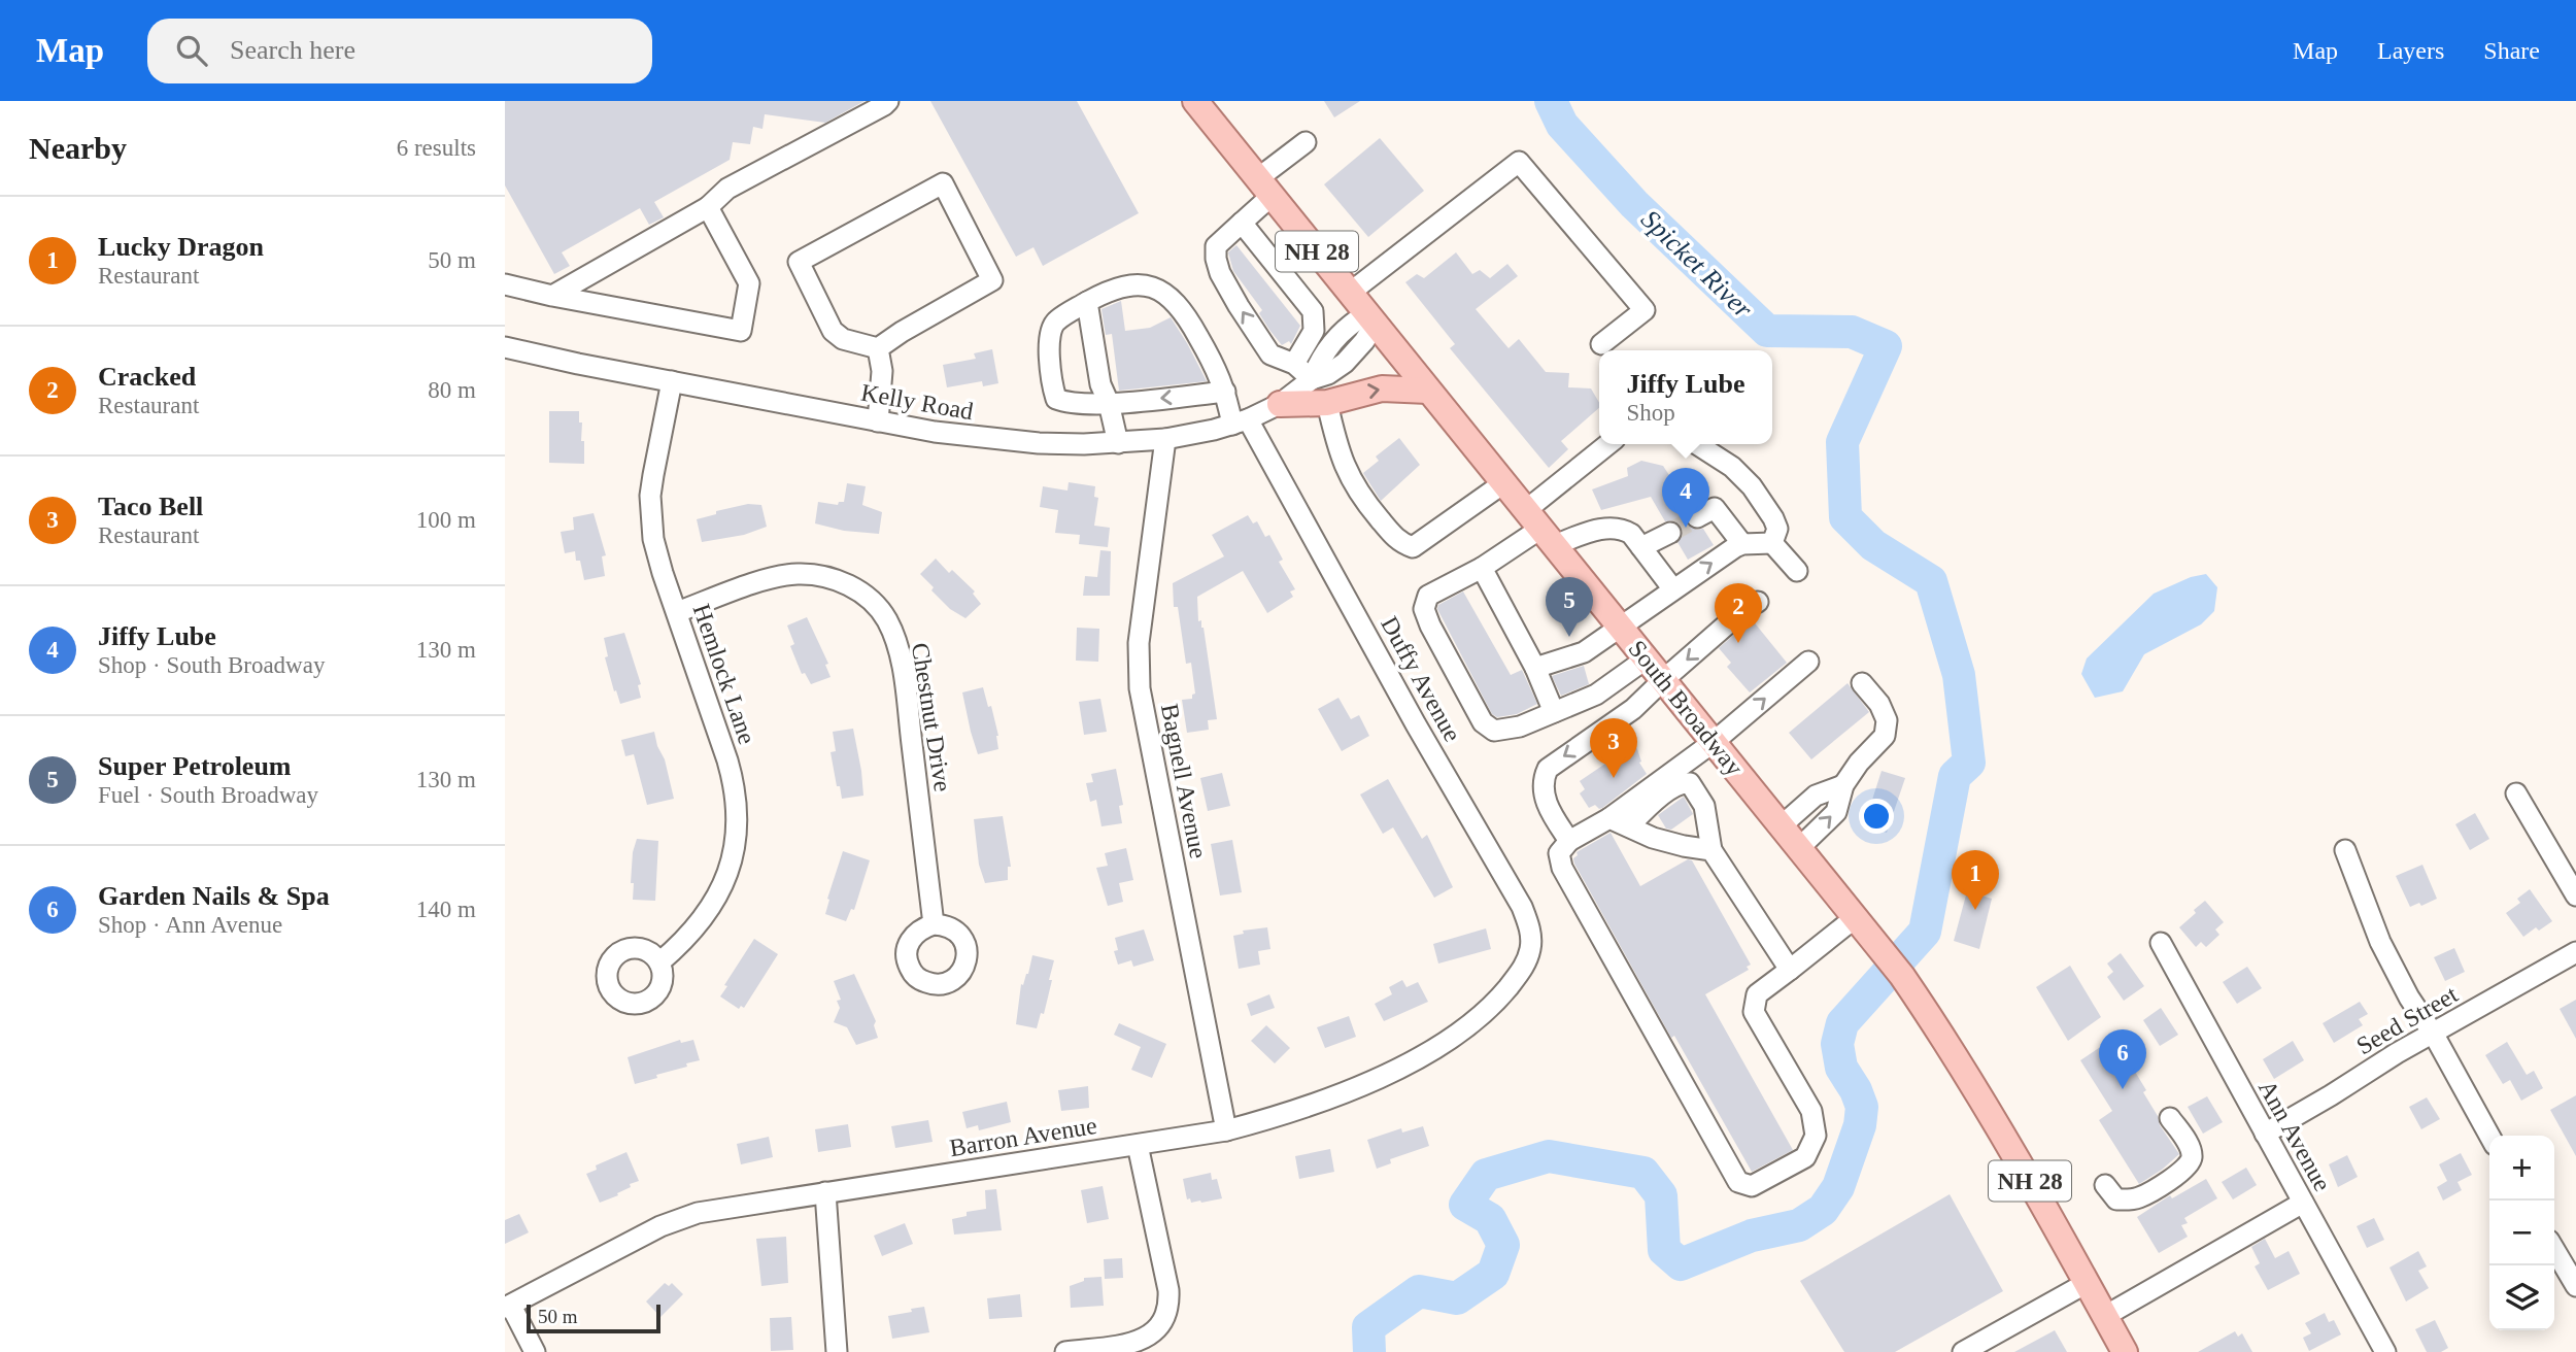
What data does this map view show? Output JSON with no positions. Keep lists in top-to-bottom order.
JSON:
{
  "streets": {
    "main road": ["NH 28", "South Broadway"],
    "street": [
      "Kelly Road",
      "Hemlock Lane",
      "Duffy Avenue",
      "Chestnut Drive",
      "Bagnell Avenue",
      "Seed Street",
      "Ann Avenue",
      "Barron Avenue"
    ]
  },
  "crossings": [
    ["Kelly Road", "Hemlock Lane"],
    ["Kelly Road", "Duffy Avenue"],
    ["Kelly Road", "South Broadway"],
    ["Kelly Road", "Bagnell Avenue"],
    ["Hemlock Lane", "Chestnut Drive"],
    ["Duffy Avenue", "Barron Avenue"],
    ["Bagnell Avenue", "Barron Avenue"],
    ["Seed Street", "Ann Avenue"]
  ],
  "water": ["Spicket River"],
  "scale_bar": "50 m",
  "page": {
    "header": "Map",
    "search": "Search here",
    "nav": ["Map", "Layers", "Share"],
    "heading": ["Nearby", "6 results"],
    "list": [
      {
        "mark": "1",
        "name": "Lucky Dragon",
        "note": "Restaurant",
        "value": "50 m"
      },
      {
        "mark": "2",
        "name": "Cracked",
        "note": "Restaurant",
        "value": "80 m"
      },
      {
        "mark": "3",
        "name": "Taco Bell",
        "note": "Restaurant",
        "value": "100 m"
      },
      {
        "mark": "4",
        "name": "Jiffy Lube",
        "note": "Shop · South Broadway",
        "value": "130 m"
      },
      {
        "mark": "5",
        "name": "Super Petroleum",
        "note": "Fuel · South Broadway",
        "value": "130 m"
      },
      {
        "mark": "6",
        "name": "Garden Nails & Spa",
        "note": "Shop · Ann Avenue",
        "value": "140 m"
      }
    ],
    "popup": ["Jiffy Lube", "Shop"],
    "pins": [
      "4",
      "5",
      "2",
      "3",
      "1",
      "6"
    ],
    "map_buttons": ["+", "−"],
    "scale": "50 m"
  }
}
